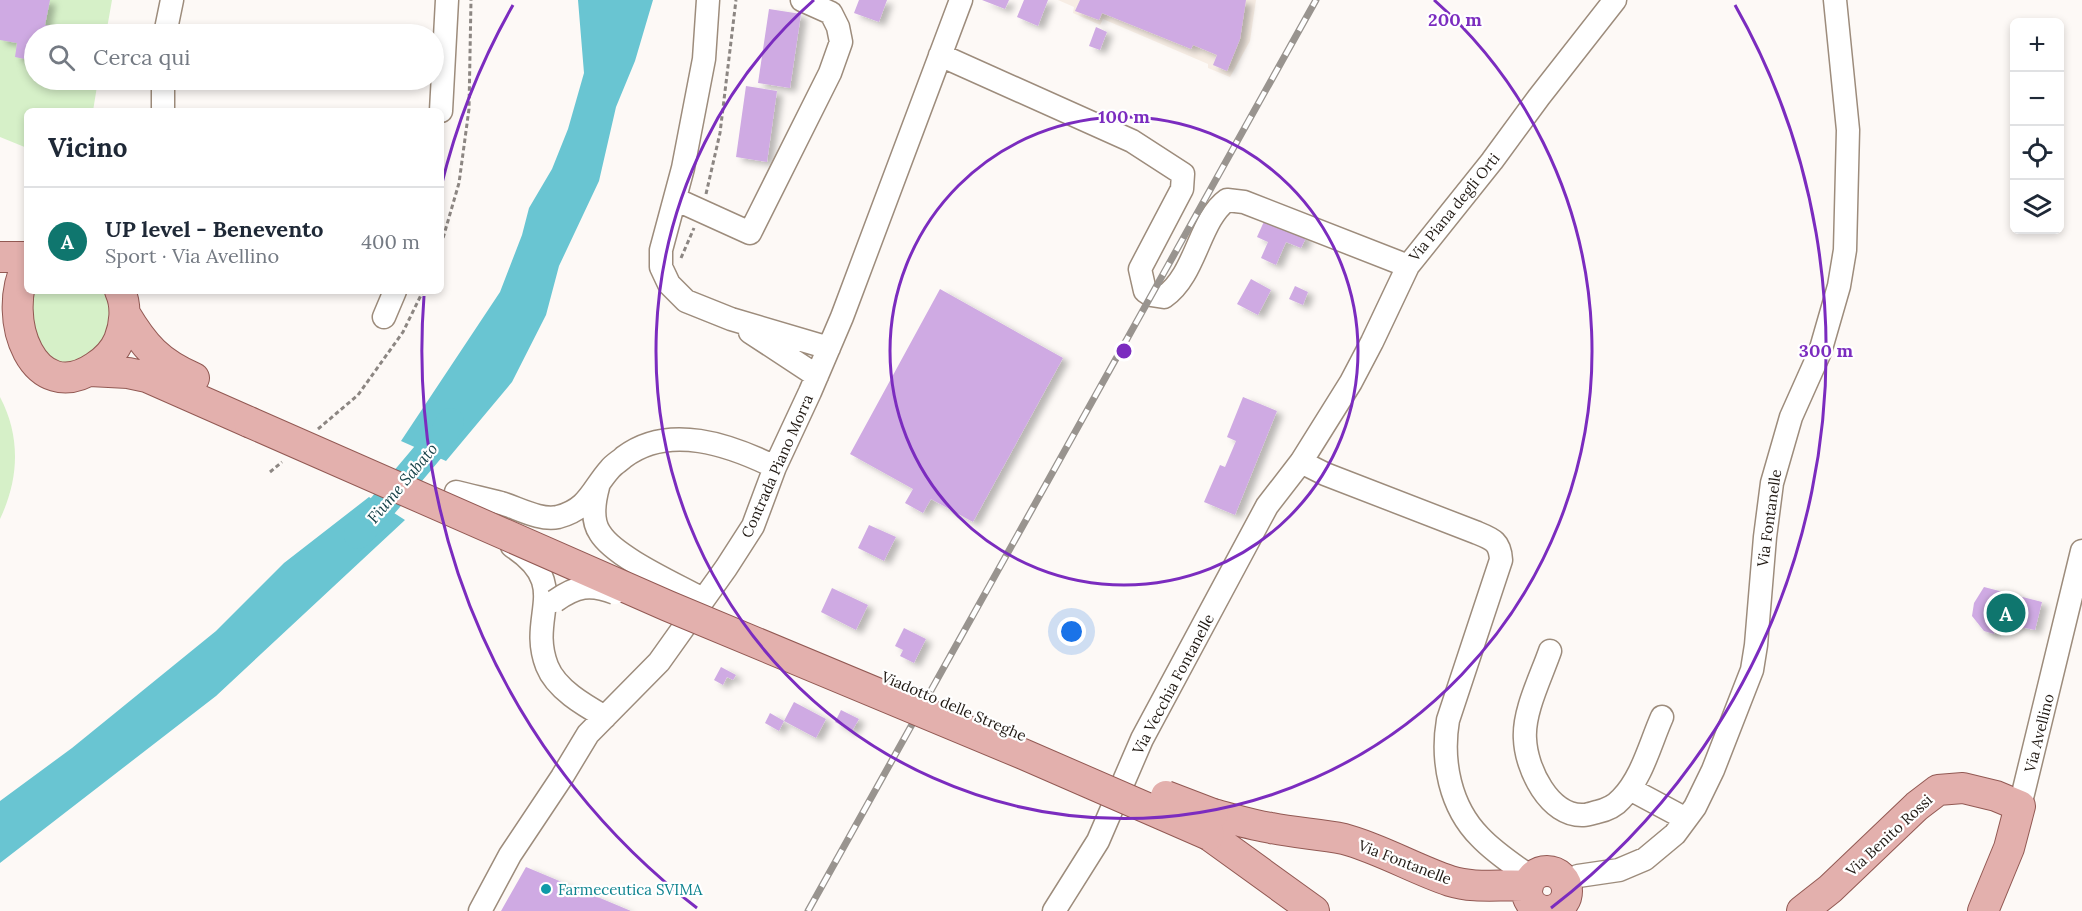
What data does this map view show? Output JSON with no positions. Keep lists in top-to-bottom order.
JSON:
{
  "streets": {
    "main road": [
      "Via Fontanelle",
      "Viadotto delle Streghe",
      "Via Avellino",
      "Via Benito Rossi"
    ],
    "street": ["Via Piana degli Orti", "Contrada Piano Morra", "Via Vecchia Fontanelle"]
  },
  "crossings": [
    ["Via Piana degli Orti", "Via Vecchia Fontanelle"],
    ["Via Fontanelle", "Viadotto delle Streghe"],
    ["Via Avellino", "Via Benito Rossi"]
  ],
  "water": ["Fiume Sabato"],
  "places": ["Farmeceutica SVIMA"],
  "page": {
    "map_buttons": ["+", "−"],
    "search": "Cerca qui",
    "heading": "Vicino",
    "list": [
      {
        "mark": "A",
        "name": "UP level - Benevento",
        "note": "Sport · Via Avellino",
        "value": "400 m"
      }
    ],
    "pins": "A"
  },
  "rings": ["200 m", "100 m", "300 m"]
}
